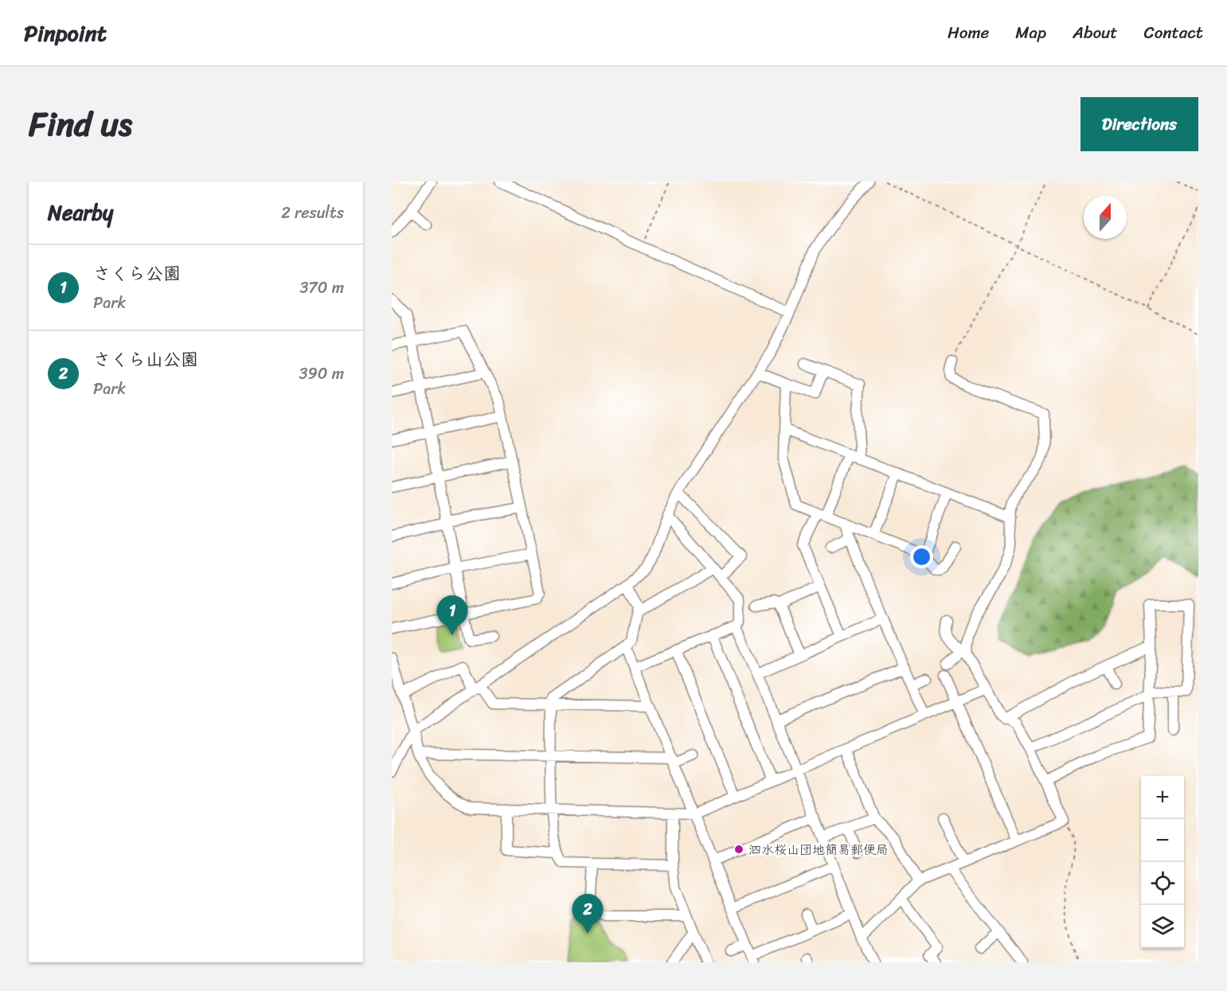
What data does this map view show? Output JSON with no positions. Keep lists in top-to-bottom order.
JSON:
{
  "places": ["泗水桜山団地簡易郵便局"],
  "north": "top",
  "page": {
    "header": "Pinpoint",
    "nav": [
      "Home",
      "Map",
      "About",
      "Contact"
    ],
    "title": "Find us",
    "buttons": "Directions",
    "heading": ["Nearby", "2 results"],
    "list": [
      {
        "mark": "1",
        "name": "さくら公園",
        "note": "Park",
        "value": "370 m"
      },
      {
        "mark": "2",
        "name": "さくら山公園",
        "note": "Park",
        "value": "390 m"
      }
    ],
    "pins": ["1", "2"],
    "map_buttons": ["+", "−"]
  }
}
